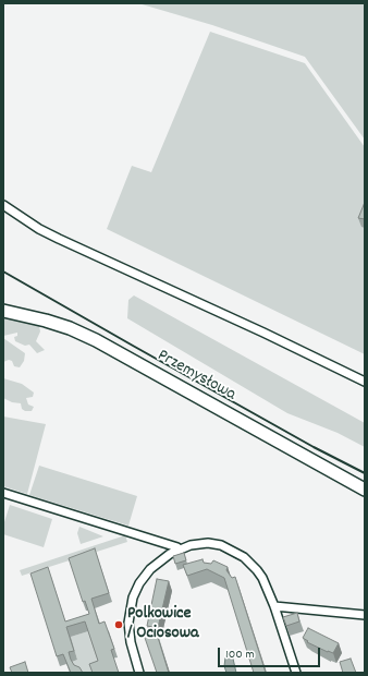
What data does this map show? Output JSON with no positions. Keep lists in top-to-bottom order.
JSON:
{
  "streets": {
    "street": ["Przemysłowa"]
  },
  "places": ["Polkowice / Ociosowa"],
  "scale_bar": "100 m"
}
